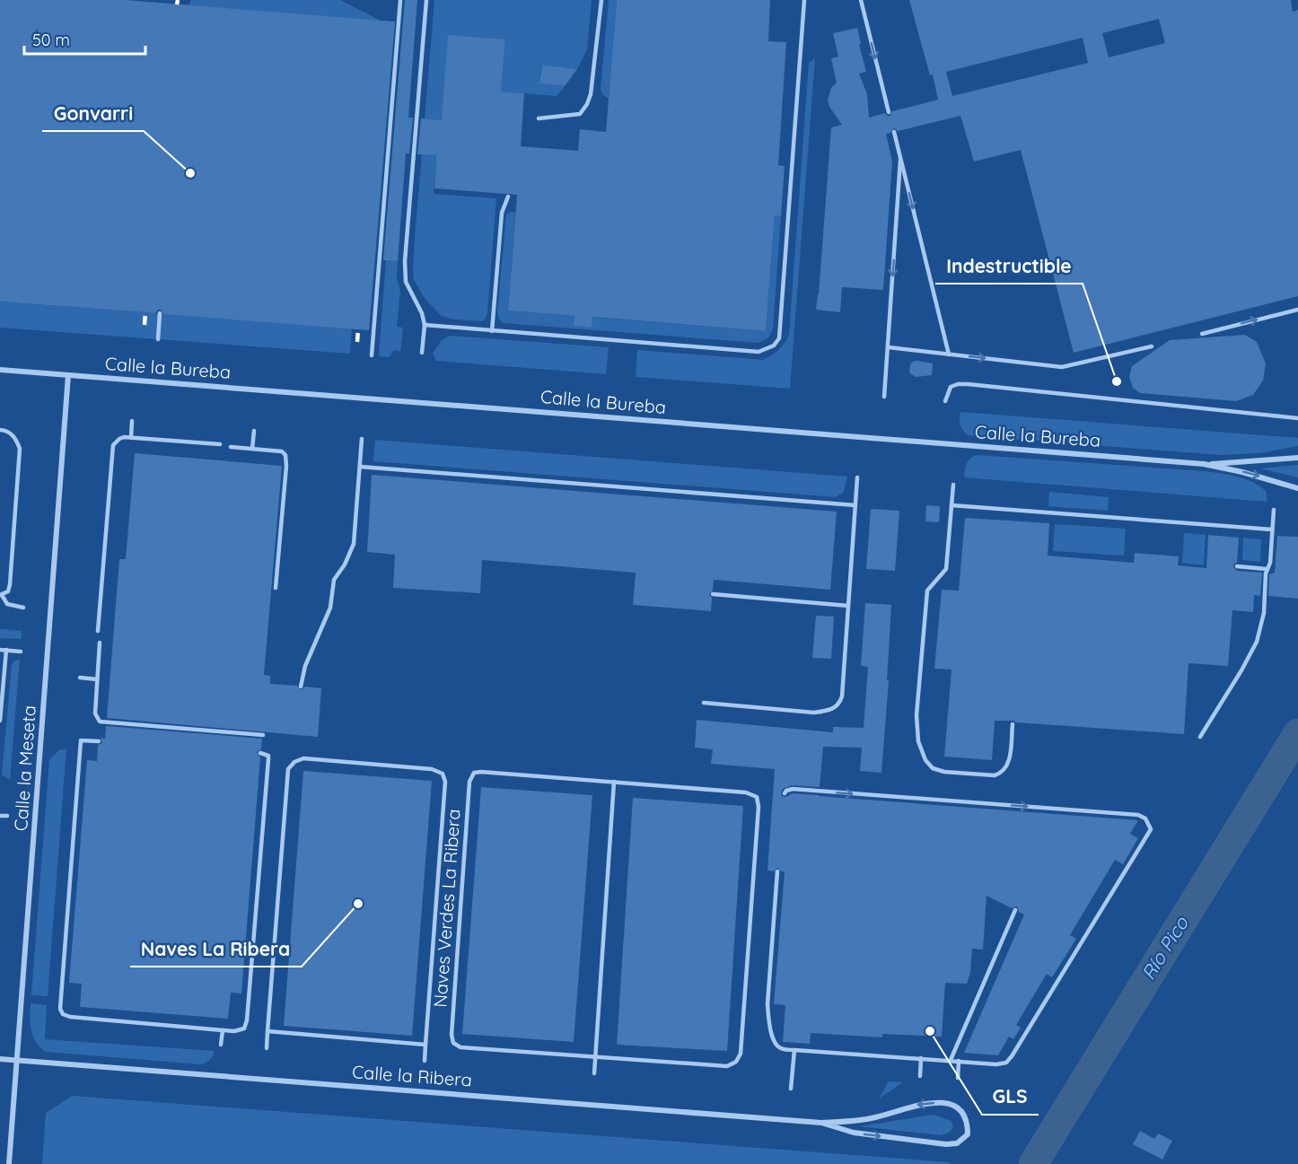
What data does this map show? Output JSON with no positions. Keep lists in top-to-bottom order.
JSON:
{
  "streets": {
    "street": ["Calle la Bureba", "Calle la Meseta", "Calle la Ribera"],
    "lane": ["Naves Verdes La Ribera"]
  },
  "crossings": [
    ["Calle la Bureba", "Calle la Meseta"],
    ["Calle la Meseta", "Calle la Ribera"]
  ],
  "water": ["Río Pico"],
  "places": [
    "Gonvarri",
    "Indestructible",
    "Naves La Ribera",
    "GLS"
  ],
  "scale_bar": "50 m"
}
